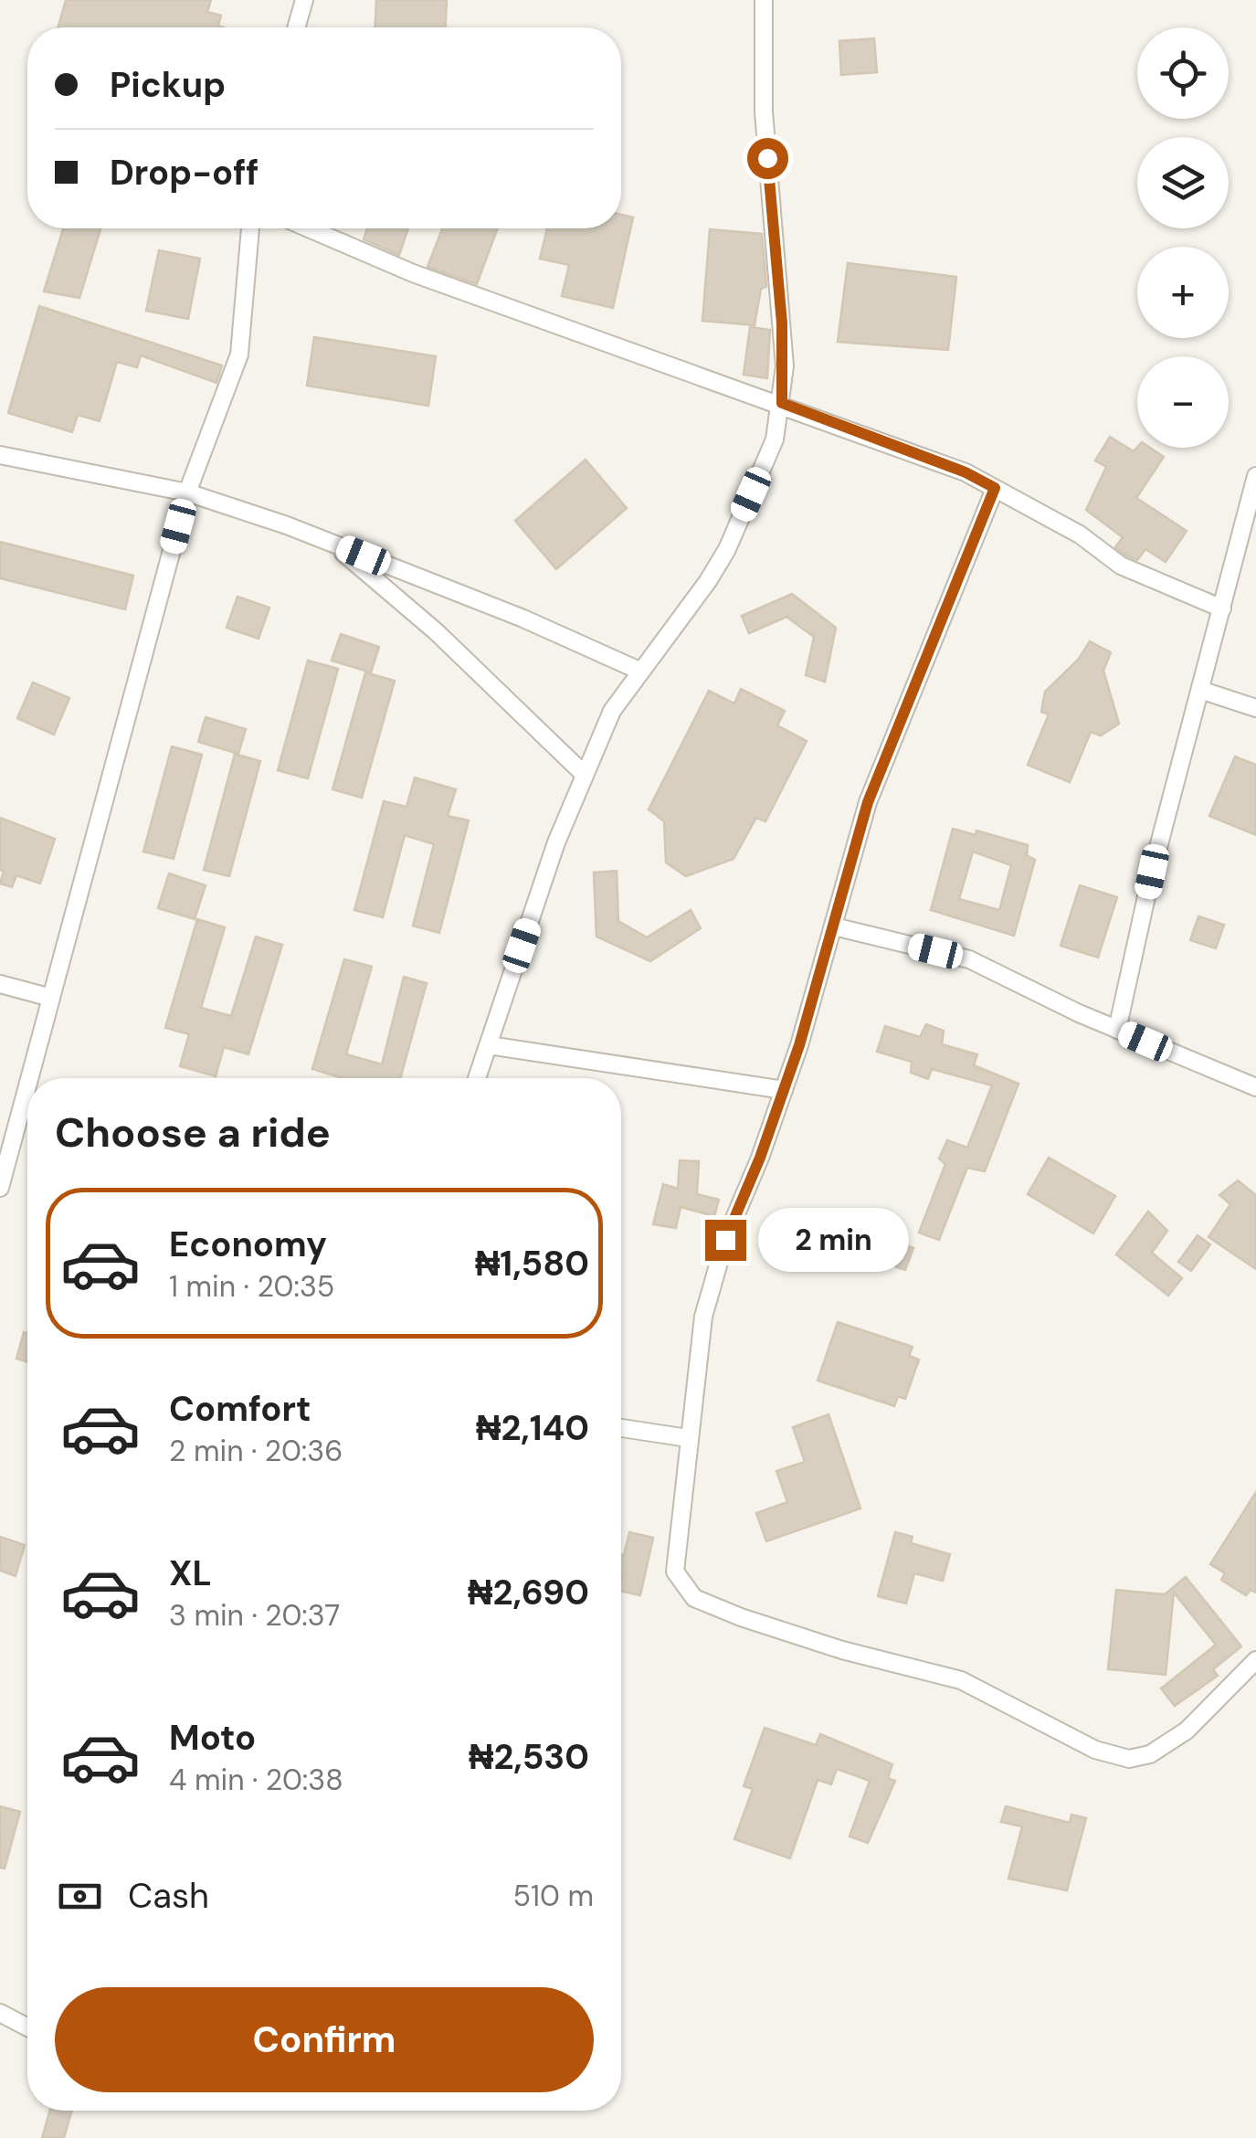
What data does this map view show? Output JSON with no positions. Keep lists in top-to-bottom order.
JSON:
{
  "page": {
    "map_buttons": ["+", "−"],
    "banner": ["Pickup", "Drop-off"],
    "heading": "Choose a ride",
    "list": [
      {
        "name": "Economy",
        "note": "1 min · 20:35",
        "value": "₦1,580"
      },
      {
        "name": "Comfort",
        "note": "2 min · 20:36",
        "value": "₦2,140"
      },
      {
        "name": "XL",
        "note": "3 min · 20:37",
        "value": "₦2,690"
      },
      {
        "name": "Moto",
        "note": "4 min · 20:38",
        "value": "₦2,530"
      }
    ],
    "bubble": "2 min",
    "pay": ["Cash", "510 m"],
    "buttons": "Confirm"
  }
}
